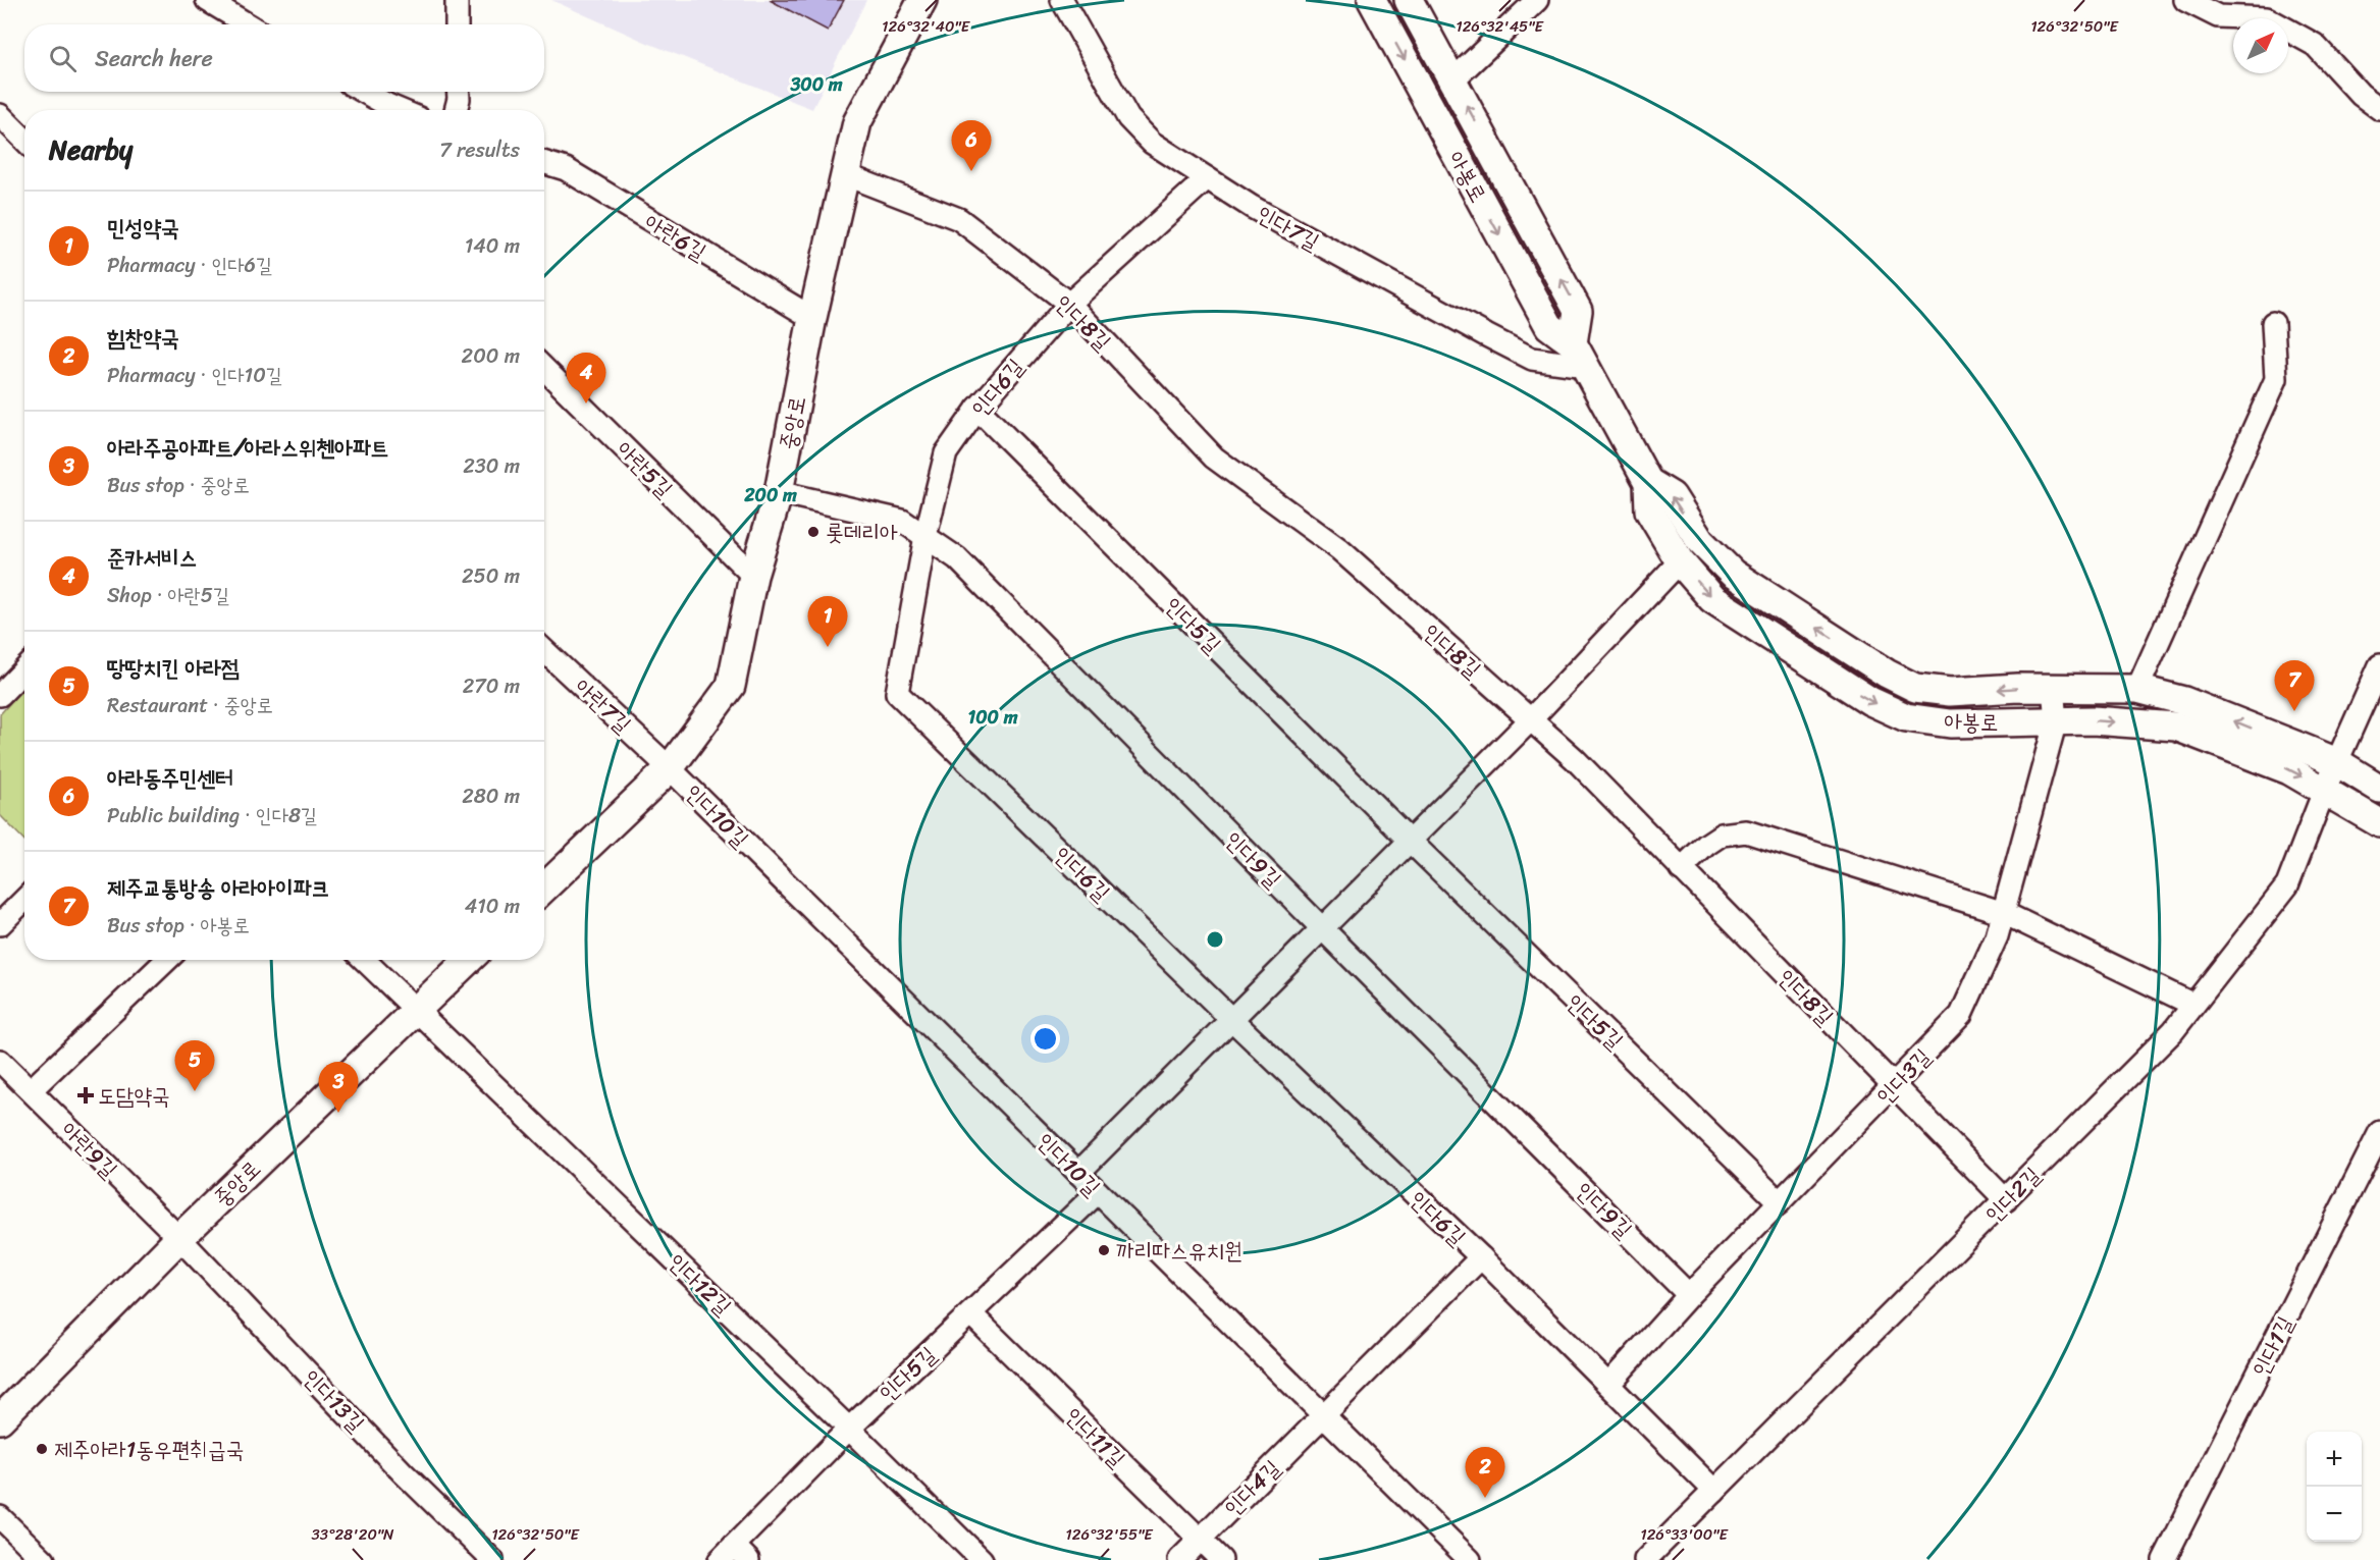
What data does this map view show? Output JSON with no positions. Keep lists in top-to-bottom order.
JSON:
{
  "streets": {
    "main road": ["아봉로", "중앙로"],
    "street": [
      "인다7길",
      "아란6길",
      "인다8길",
      "인다6길",
      "아란5길",
      "인다5길",
      "아란7길",
      "인다10길",
      "인다9길",
      "인다3길",
      "아란9길",
      "인다2길",
      "인다12길",
      "인다1길",
      "인다13길",
      "인다11길",
      "인다4길"
    ]
  },
  "crossings": [
    ["아봉로", "인다7길"],
    ["아봉로", "인다3길"],
    ["아봉로", "인다2길"],
    ["인다7길", "인다6길"],
    ["아란6길", "중앙로"],
    ["인다8길", "인다6길"],
    ["인다8길", "중앙로"],
    ["인다8길", "인다3길"],
    ["인다8길", "인다2길"],
    ["인다6길", "인다5길"],
    ["인다6길", "인다9길"],
    ["인다6길", "인다3길"],
    ["인다6길", "인다2길"],
    ["인다6길", "인다4길"],
    ["중앙로", "아란5길"],
    ["중앙로", "아란7길"],
    ["중앙로", "인다10길"],
    ["중앙로", "인다9길"],
    ["중앙로", "아란9길"],
    ["중앙로", "인다12길"],
    ["중앙로", "인다13길"],
    ["인다5길", "인다10길"],
    ["인다5길", "인다3길"],
    ["인다5길", "인다12길"],
    ["인다5길", "인다11길"],
    ["아란7길", "인다10길"],
    ["인다10길", "인다4길"],
    ["인다9길", "인다3길"],
    ["아란9길", "인다13길"],
    ["인다11길", "인다4길"]
  ],
  "places": {
    "other": ["롯데리아", "까리따스유치원", "제주아라1동우편취급국"],
    "health": ["도담약국"]
  },
  "north": "top right",
  "page": {
    "search": "Search here",
    "heading": ["Nearby", "7 results"],
    "pins": [
      "6",
      "4",
      "1",
      "7",
      "5",
      "3",
      "2"
    ],
    "list": [
      {
        "mark": "1",
        "name": "민성약국",
        "note": "Pharmacy · 인다6길",
        "value": "140 m"
      },
      {
        "mark": "2",
        "name": "힘찬약국",
        "note": "Pharmacy · 인다10길",
        "value": "200 m"
      },
      {
        "mark": "3",
        "name": "아라주공아파트/아라스위첸아파트",
        "note": "Bus stop · 중앙로",
        "value": "230 m"
      },
      {
        "mark": "4",
        "name": "준카서비스",
        "note": "Shop · 아란5길",
        "value": "250 m"
      },
      {
        "mark": "5",
        "name": "땅땅치킨 아라점",
        "note": "Restaurant · 중앙로",
        "value": "270 m"
      },
      {
        "mark": "6",
        "name": "아라동주민센터",
        "note": "Public building · 인다8길",
        "value": "280 m"
      },
      {
        "mark": "7",
        "name": "제주교통방송 아라아이파크",
        "note": "Bus stop · 아봉로",
        "value": "410 m"
      }
    ],
    "map_buttons": ["+", "−"]
  },
  "coordinates": [
    "126°32'40\"E",
    "126°32'45\"E",
    "126°32'50\"E",
    "126°32'55\"E",
    "33°28'20\"N",
    "126°33'00\"E"
  ],
  "rings": ["300 m", "200 m", "100 m"]
}
